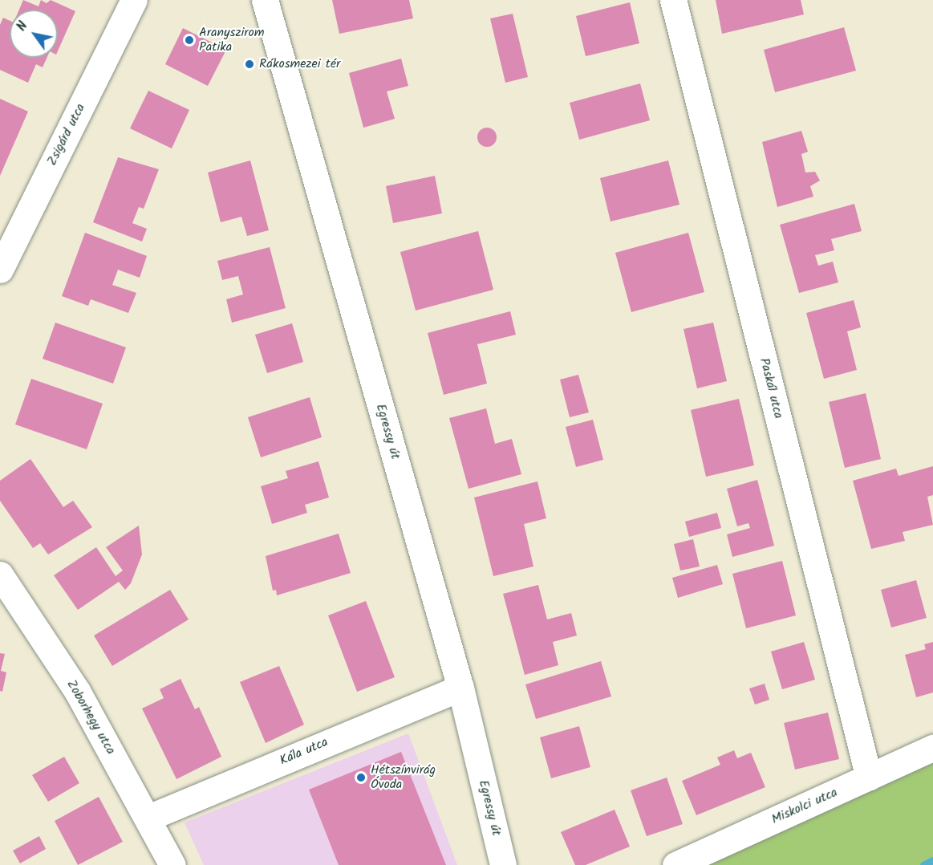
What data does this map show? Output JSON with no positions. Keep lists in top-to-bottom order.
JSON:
{
  "streets": {
    "street": [
      "Zsigárd utca",
      "Paskál utca",
      "Egressy út",
      "Zoborhegy utca",
      "Kála utca",
      "Miskolci utca"
    ]
  },
  "crossings": [
    ["Paskál utca", "Miskolci utca"],
    ["Egressy út", "Kála utca"],
    ["Zoborhegy utca", "Kála utca"]
  ],
  "places": ["Aranyszirom Patika", "Rákosmezei tér", "Hétszínvirág Óvoda"],
  "north": "top left"
}
